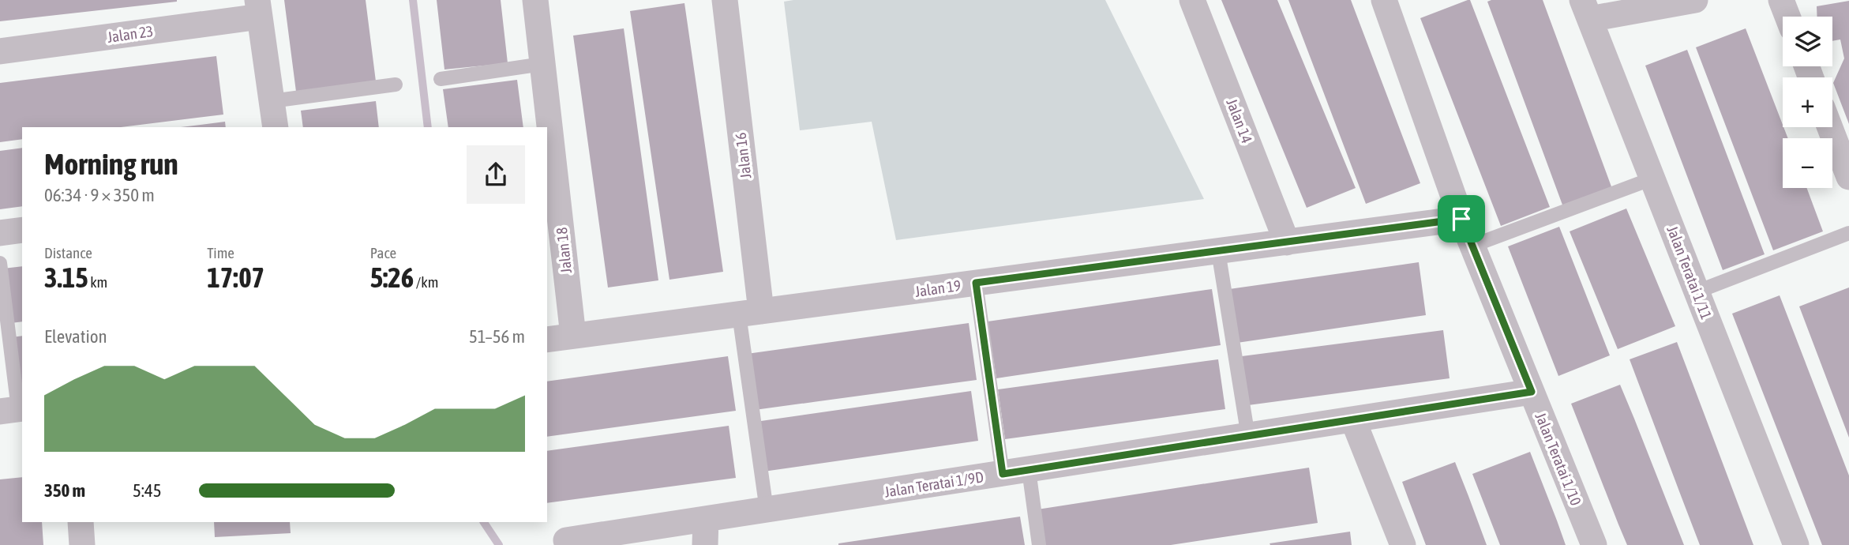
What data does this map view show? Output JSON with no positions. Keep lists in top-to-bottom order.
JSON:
{
  "streets": {
    "street": [
      "Jalan 23",
      "Jalan 14",
      "Jalan 16",
      "Jalan 18",
      "Jalan Teratai 1/11",
      "Jalan 19",
      "Jalan Teratai 1/10",
      "Jalan Teratai 1/9D"
    ]
  },
  "crossings": [
    ["Jalan 14", "Jalan 19"],
    ["Jalan 16", "Jalan 19"],
    ["Jalan 18", "Jalan 19"],
    ["Jalan 19", "Jalan Teratai 1/10"],
    ["Jalan Teratai 1/10", "Jalan Teratai 1/9D"]
  ],
  "page": {
    "map_buttons": ["+", "−"],
    "heading": ["Morning run", "06:34 · 9 × 350 m"],
    "stats": [
      ["Distance", "3.15 km"],
      ["Time", "17:07"],
      ["Pace", "5:26 /km"]
    ],
    "chart": ["Elevation", "51–56 m"],
    "list": [
      {
        "name": "350 m",
        "note": "5:45"
      }
    ]
  }
}
